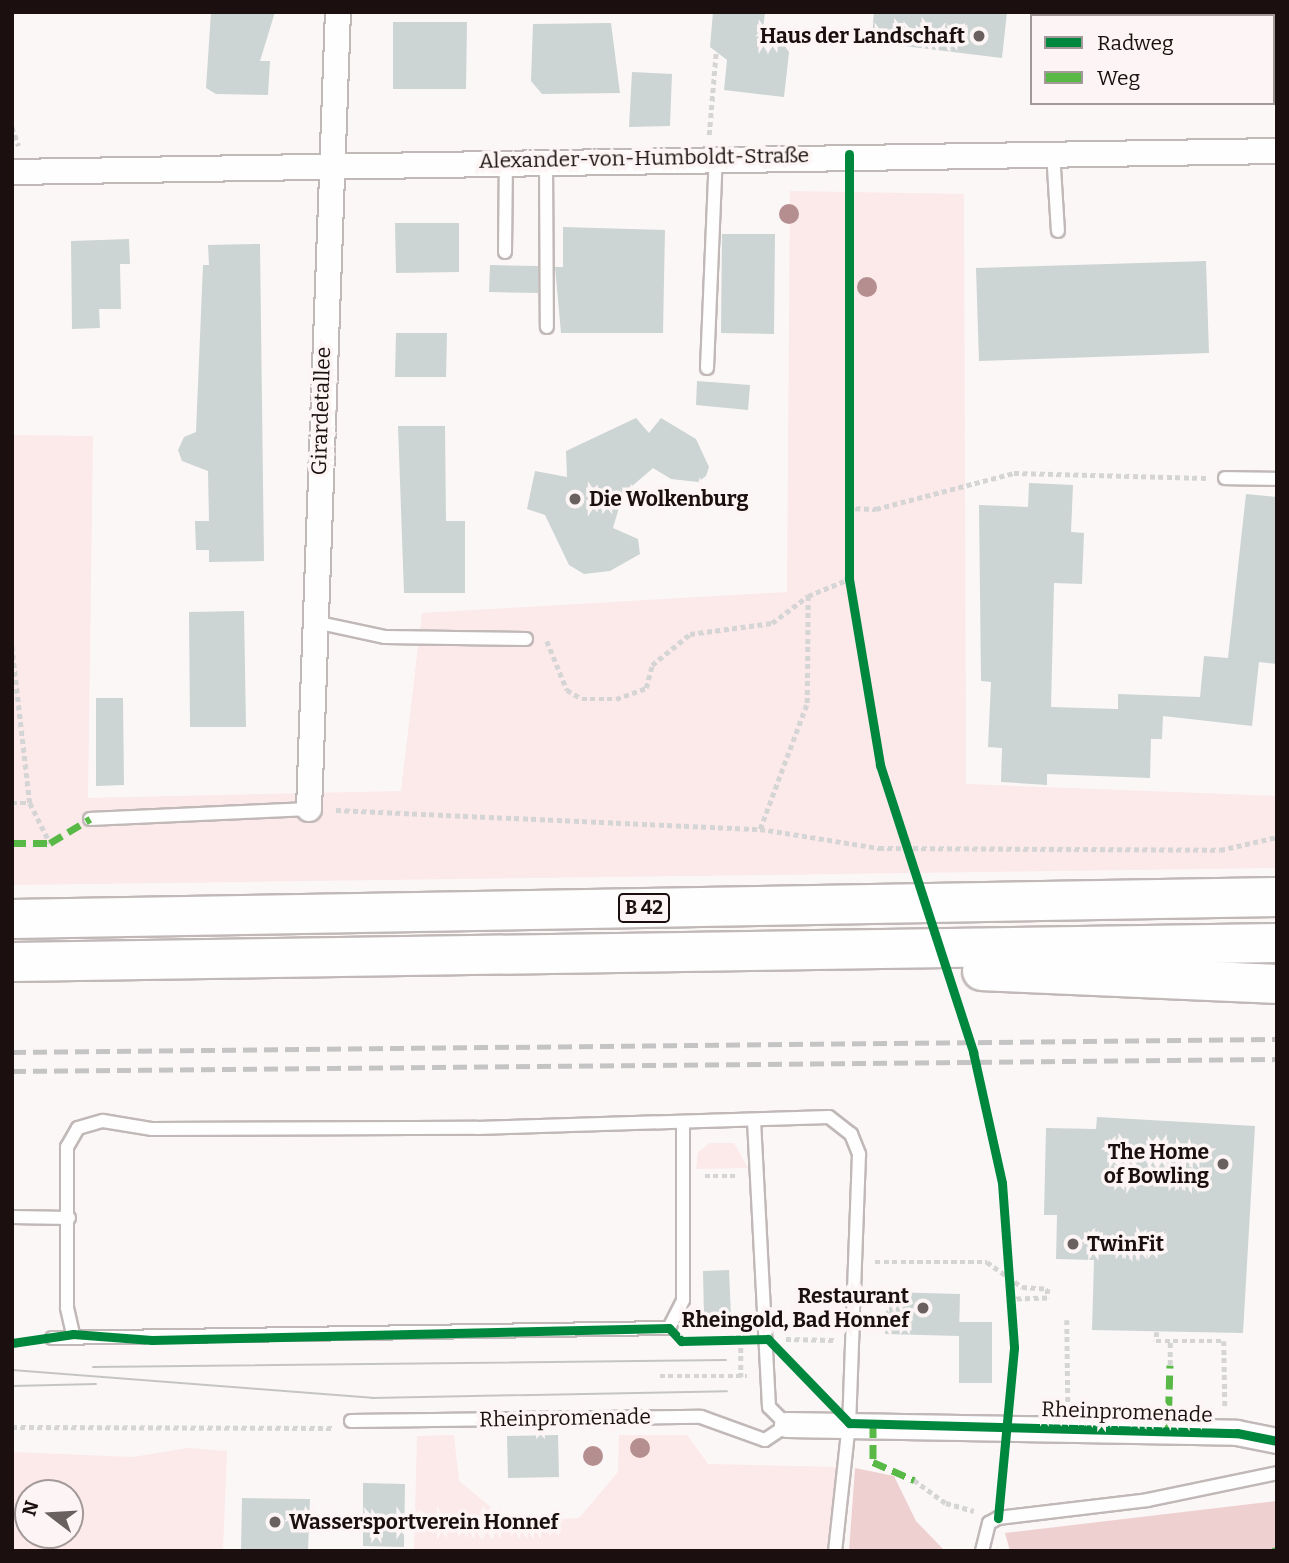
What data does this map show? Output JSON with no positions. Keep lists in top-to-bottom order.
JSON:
{
  "streets": {
    "highway": ["B 42"],
    "street": ["Alexander-von-Humboldt-Straße", "Girardetallee", "Rheinpromenade"]
  },
  "crossings": [
    ["Alexander-von-Humboldt-Straße", "Girardetallee"]
  ],
  "places": [
    "Haus der Landschaft",
    "Die Wolkenburg",
    "The Home of Bowling",
    "TwinFit",
    "Restaurant Rheingold, Bad Honnef",
    "Wassersportverein Honnef"
  ],
  "legend": ["Radweg", "Weg"],
  "north": "left"
}
